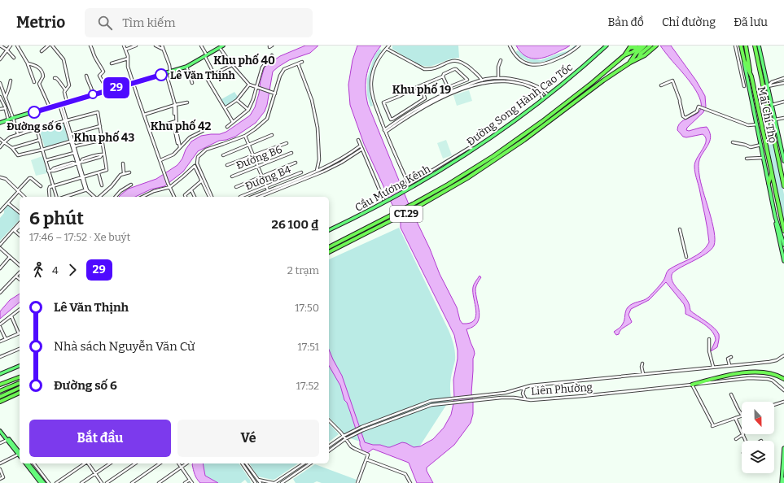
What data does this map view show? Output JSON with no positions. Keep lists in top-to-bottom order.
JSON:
{
  "streets": {
    "highway": ["Mai Chí Thọ", "CT.29"],
    "main road": ["Đường Song Hành Cao Tốc", "Cầu Mương Kênh"],
    "street": ["Đường B6", "Đường B4", "Liên Phường"]
  },
  "crossings": [
    ["Đường Song Hành Cao Tốc", "Cầu Mương Kênh"]
  ],
  "districts": [
    "Khu phố 40",
    "Khu phố 19",
    "Khu phố 42",
    "Khu phố 43"
  ],
  "places": ["Lê Văn Thịnh", "Đường số 6"],
  "lines": ["bus line 29"],
  "north": "bottom",
  "page": {
    "header": "Metrio",
    "search": "Tìm kiếm",
    "nav": ["Bản đồ", "Chỉ đường", "Đã lưu"],
    "on_map": "29",
    "heading": ["6 phút", "17:46 – 17:52 · Xe buýt", "26 100 ₫"],
    "legs": ["4", "29", "2 trạm"],
    "list": [
      {
        "name": "Lê Văn Thịnh",
        "value": "17:50"
      },
      {
        "name": "Nhà sách Nguyễn Văn Cừ",
        "value": "17:51"
      },
      {
        "name": "Đường số 6",
        "value": "17:52"
      }
    ],
    "buttons": ["Bắt đầu", "Vé"]
  }
}
